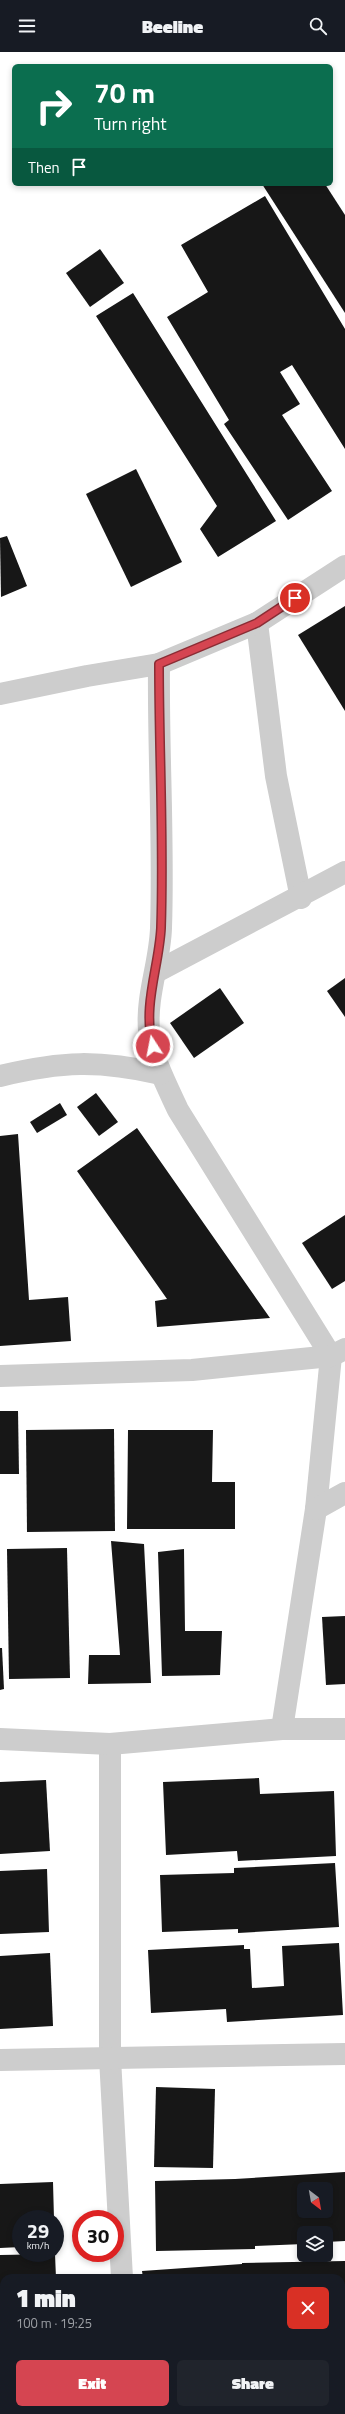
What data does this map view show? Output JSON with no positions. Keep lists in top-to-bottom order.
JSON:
{
  "north": "bottom right",
  "page": {
    "header": "Beeline",
    "turn": ["70 m", "Turn right"],
    "then": "Then",
    "speed": "29 km/h",
    "limit": "30",
    "heading": ["1 min", "100 m · 19:25"],
    "buttons": ["Exit", "Share"]
  }
}
